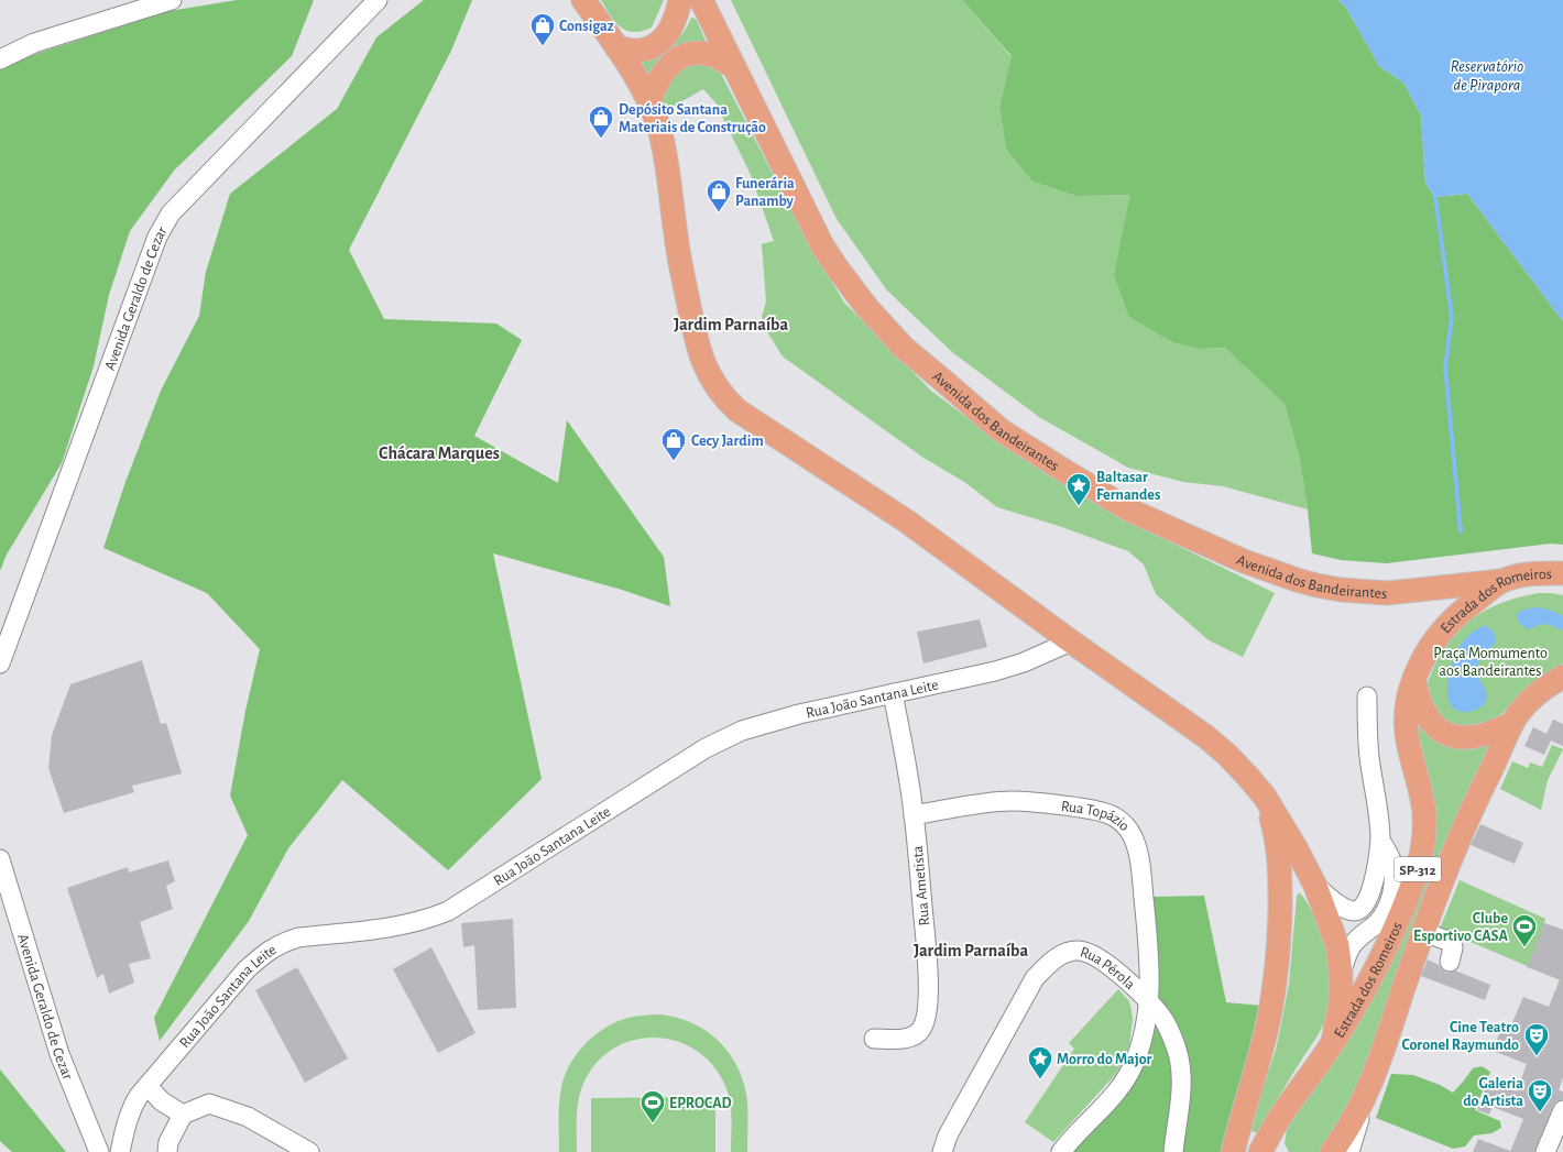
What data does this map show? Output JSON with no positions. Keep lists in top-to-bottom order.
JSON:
{
  "streets": {
    "main road": ["Avenida dos Bandeirantes", "Estrada dos Romeiros", "SP-312"],
    "street": [
      "Avenida Geraldo de Cezar",
      "Rua João Santana Leite",
      "Rua Topázio",
      "Rua Ametista",
      "Rua Pérola"
    ]
  },
  "crossings": [
    ["Avenida dos Bandeirantes", "Estrada dos Romeiros"],
    ["Rua João Santana Leite", "Rua Ametista"],
    ["Rua Topázio", "Rua Ametista"],
    ["Rua Topázio", "Rua Pérola"]
  ],
  "districts": ["Jardim Parnaíba", "Chácara Marques", "Jardim Parnaíba"],
  "water": ["Reservatório de Pirapora"],
  "parks": ["Praça Momumento aos Bandeirantes"],
  "places": {
    "shop": [
      "Consigaz",
      "Depósito Santana Materiais de Construção",
      "Funerária Panamby",
      "Cecy Jardim"
    ],
    "place": ["Baltasar Fernandes", "Morro do Major"],
    "sports": ["Clube Esportivo CASA", "EPROCAD"],
    "theatre": ["Cine Teatro Coronel Raymundo", "Galeria do Artista"]
  }
}
